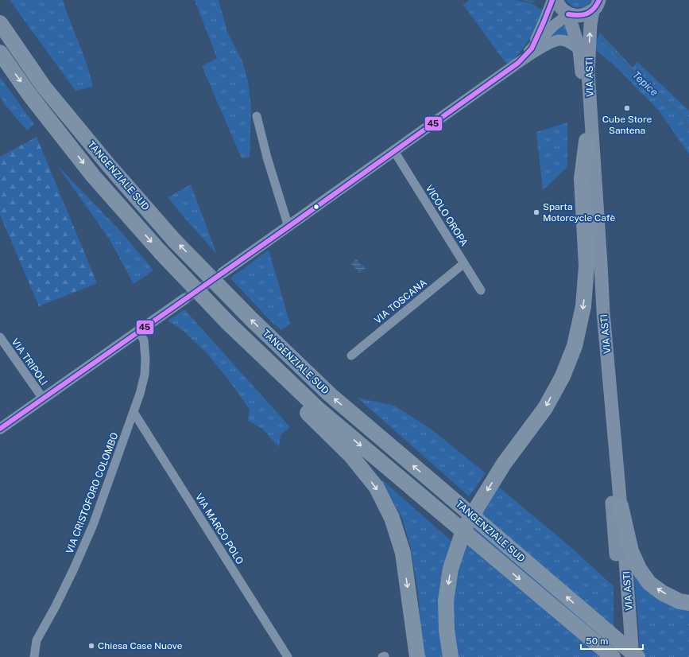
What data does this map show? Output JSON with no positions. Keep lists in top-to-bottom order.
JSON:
{
  "streets": {
    "highway": ["TANGENZIALE SUD"],
    "main road": ["VIA ASTI"],
    "street": [
      "VICOLO OROPA",
      "VIA TOSCANA",
      "VIA TRIPOLI",
      "VIA CRISTOFORO COLOMBO",
      "VIA MARCO POLO"
    ]
  },
  "crossings": [
    ["VIA ASTI", "TANGENZIALE SUD"],
    ["VICOLO OROPA", "VIA TOSCANA"],
    ["VIA CRISTOFORO COLOMBO", "VIA MARCO POLO"]
  ],
  "water": ["Tepice"],
  "places": ["Cube Store Santena", "Sparta Motorcycle Cafè", "Chiesa Case Nuove"],
  "lines": ["transit line 45"],
  "scale_bar": "50 m"
}
